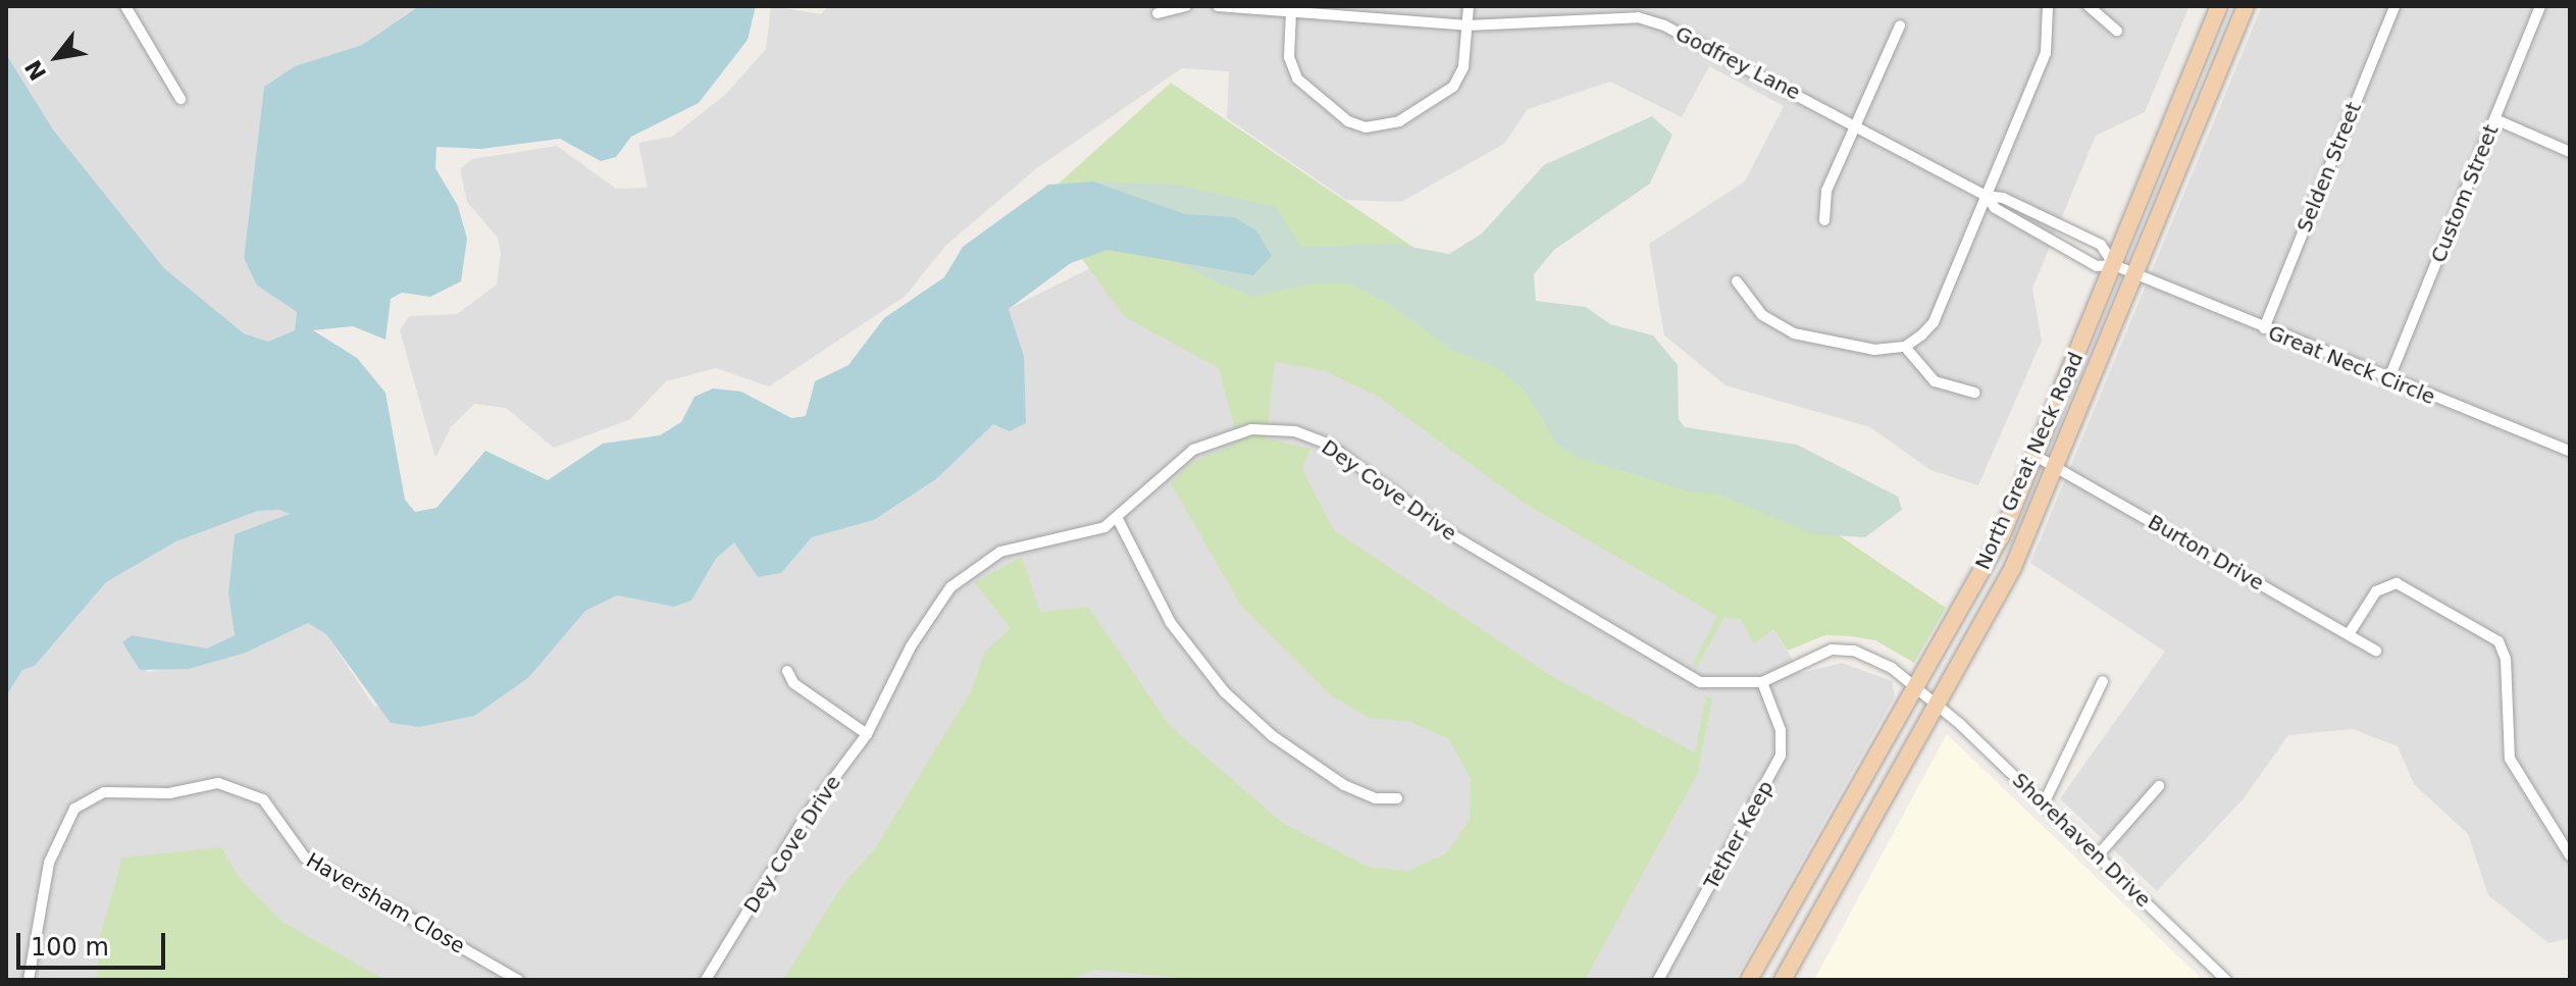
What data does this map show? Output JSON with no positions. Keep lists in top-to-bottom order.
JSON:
{
  "streets": {
    "main road": ["North Great Neck Road"],
    "street": [
      "Godfrey Lane",
      "Selden Street",
      "Custom Street",
      "Great Neck Circle",
      "Dey Cove Drive",
      "Burton Drive",
      "Tether Keep",
      "Shorehaven Drive",
      "Haversham Close"
    ]
  },
  "crossings": [
    ["Godfrey Lane", "Great Neck Circle"],
    ["Godfrey Lane", "North Great Neck Road"],
    ["Selden Street", "Great Neck Circle"],
    ["Custom Street", "Great Neck Circle"],
    ["Great Neck Circle", "North Great Neck Road"],
    ["North Great Neck Road", "Dey Cove Drive"],
    ["North Great Neck Road", "Burton Drive"],
    ["North Great Neck Road", "Shorehaven Drive"],
    ["Dey Cove Drive", "Tether Keep"],
    ["Dey Cove Drive", "Shorehaven Drive"]
  ],
  "scale_bar": "100 m",
  "north": "bottom left"
}
